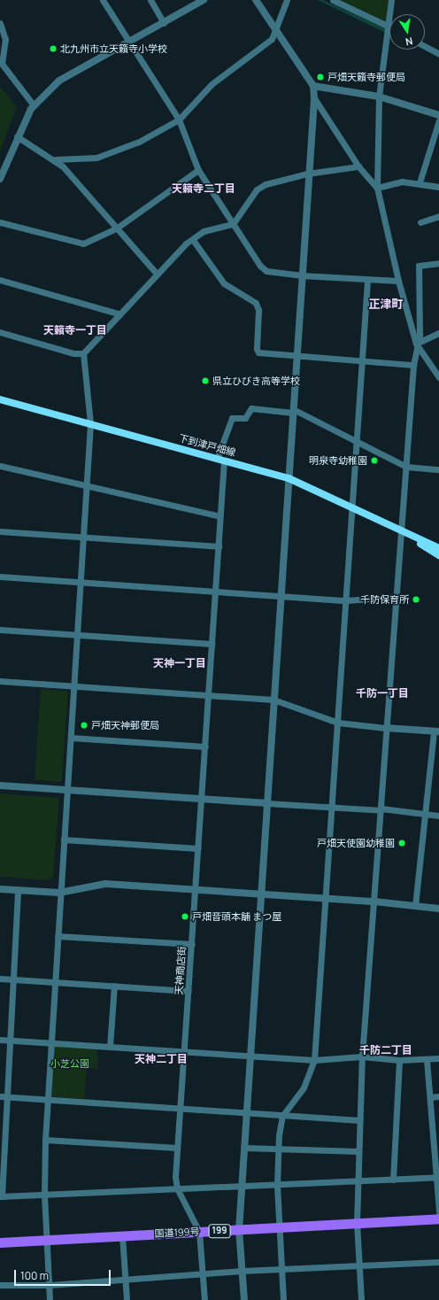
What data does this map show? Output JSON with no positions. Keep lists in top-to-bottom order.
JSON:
{
  "streets": {
    "highway": ["199", "国道199号"],
    "main road": ["下到津戸畑線"],
    "street": ["天神商店街"]
  },
  "crossings": [
    ["下到津戸畑線", "天神商店街"]
  ],
  "districts": [
    "天籟寺二丁目",
    "正津町",
    "天籟寺一丁目",
    "天神一丁目",
    "千防一丁目",
    "千防二丁目",
    "天神二丁目"
  ],
  "parks": ["小芝公園"],
  "places": [
    "北九州市立天籟寺小学校",
    "戸畑天籟寺郵便局",
    "県立ひびき高等学校",
    "明泉寺幼稚園",
    "千防保育所",
    "戸畑天神郵便局",
    "戸畑天使園幼稚園",
    "戸畑音頭本舗 まつ屋"
  ],
  "scale_bar": "100 m",
  "north": "bottom"
}
